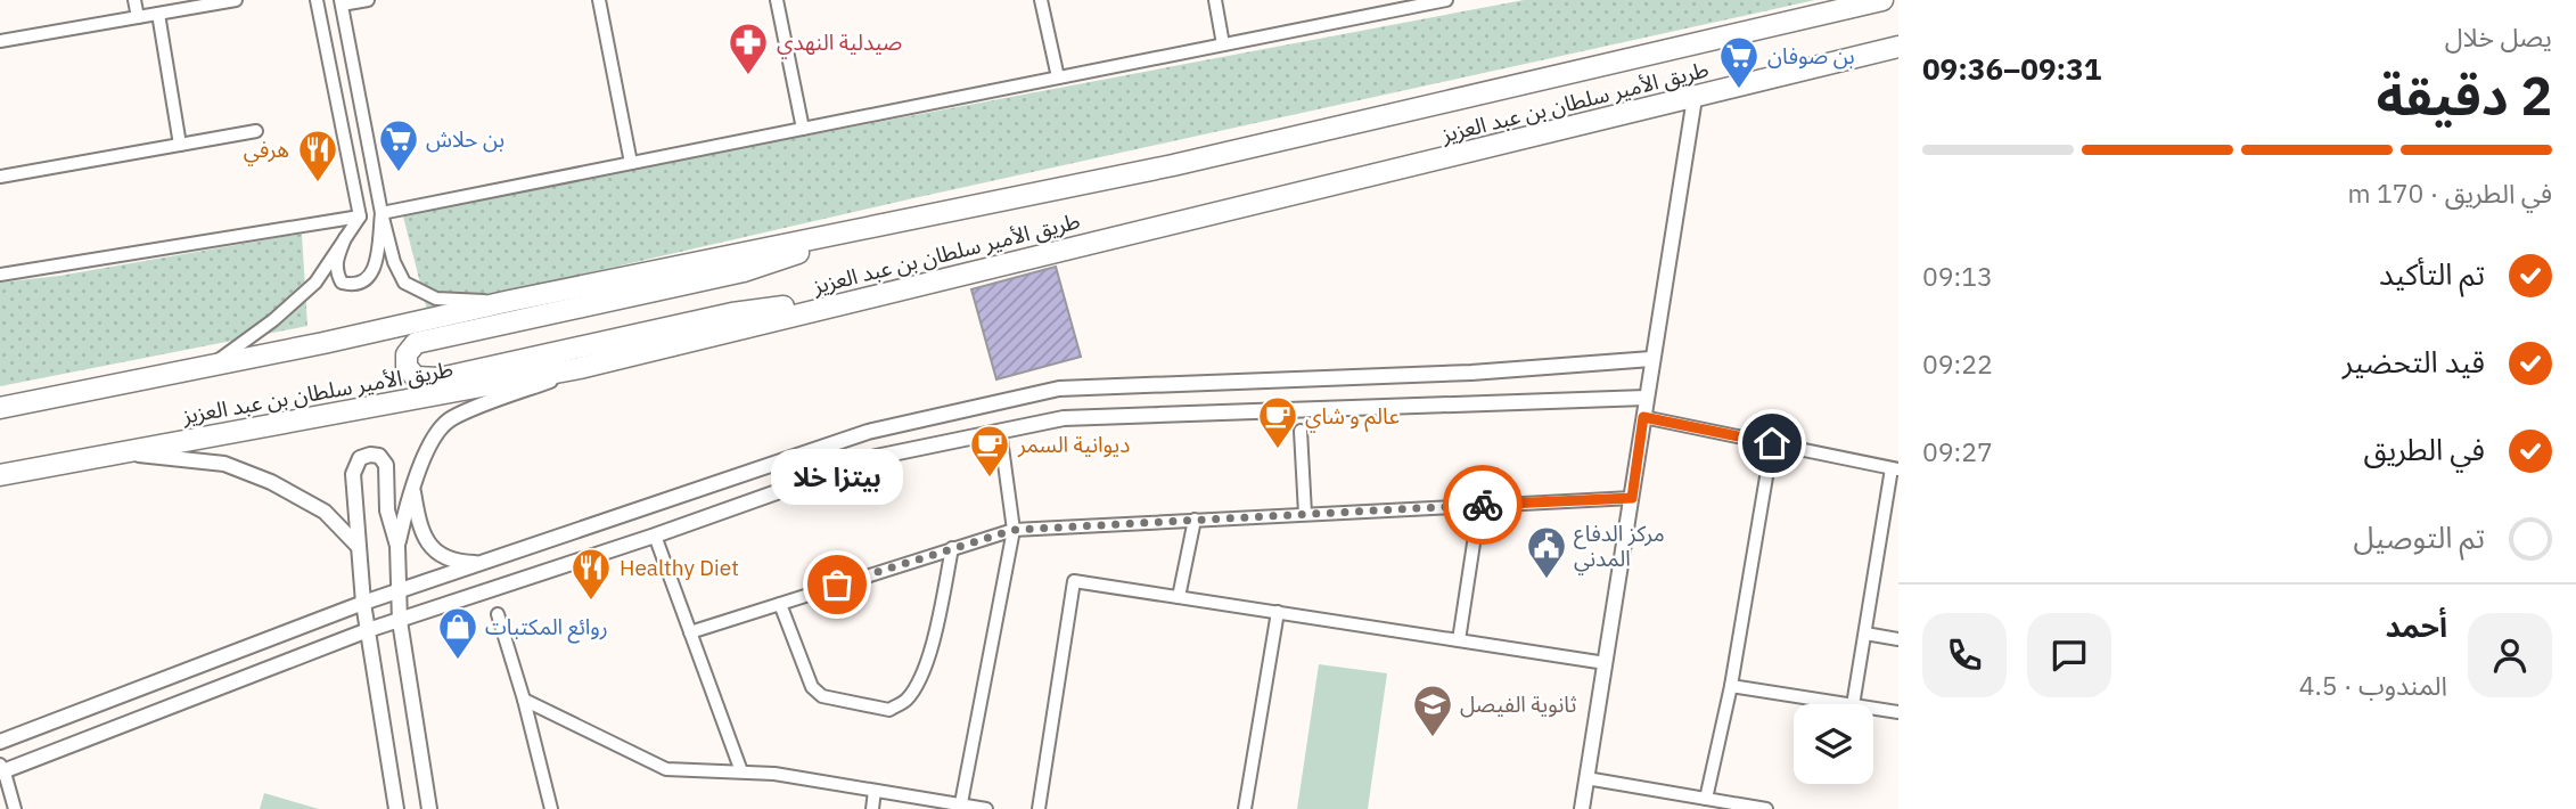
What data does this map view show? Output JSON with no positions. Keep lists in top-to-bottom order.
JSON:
{
  "streets": {
    "highway": ["طريق الأمير سلطان بن عبد العزيز"]
  },
  "places": {
    "pharmacy": ["صيدلية النهدي"],
    "supermarket": ["بن صوفان", "بن حلاش"],
    "restaurant": ["هرفي", "Healthy Diet"],
    "cafe": ["عالم و شاي", "ديوانية السمر"],
    "public building": ["مركز الدفاع المدني"],
    "other": ["بيتزا خلا"],
    "shop": ["روائع المكتبات"],
    "school or university": ["ثانوية الفيصل"]
  },
  "page": {
    "heading": ["2 دقيقة", "يصل خلال", "09:31–09:36"],
    "panel": ["أحمد", "المندوب · 4.5"],
    "bar": "في الطريق · 170 m",
    "list": [
      ["تم التأكيد", "09:13"],
      ["قيد التحضير", "09:22"],
      ["في الطريق", "09:27"],
      "تم التوصيل"
    ],
    "bubble": "بيتزا خلا"
  }
}
